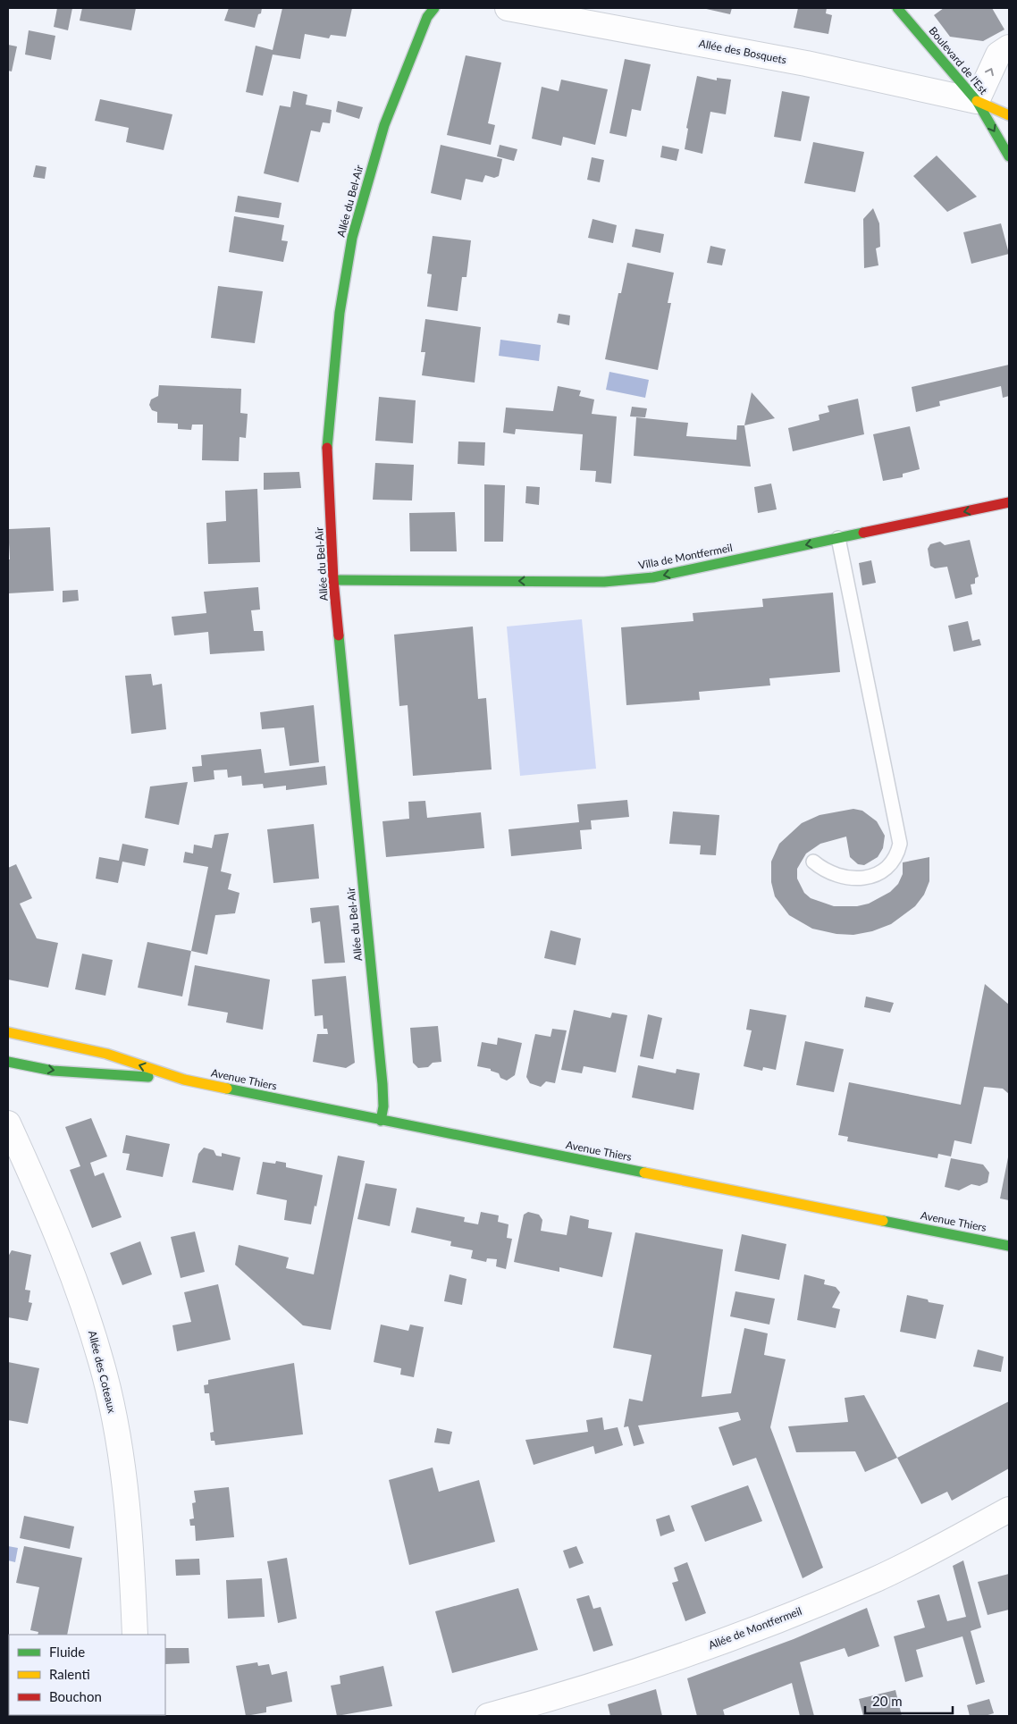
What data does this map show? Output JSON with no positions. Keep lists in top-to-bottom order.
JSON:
{
  "streets": {
    "street": [
      "Allée des Bosquets",
      "Boulevard de l'Est",
      "Allée du Bel-Air",
      "Villa de Montfermeil",
      "Avenue Thiers",
      "Allée des Coteaux",
      "Allée de Montfermeil"
    ]
  },
  "crossings": [
    ["Allée des Bosquets", "Boulevard de l'Est"],
    ["Allée du Bel-Air", "Villa de Montfermeil"],
    ["Allée du Bel-Air", "Avenue Thiers"]
  ],
  "one_way": ["Villa de Montfermeil"],
  "legend": ["Fluide", "Ralenti", "Bouchon"],
  "scale_bar": "20 m"
}
